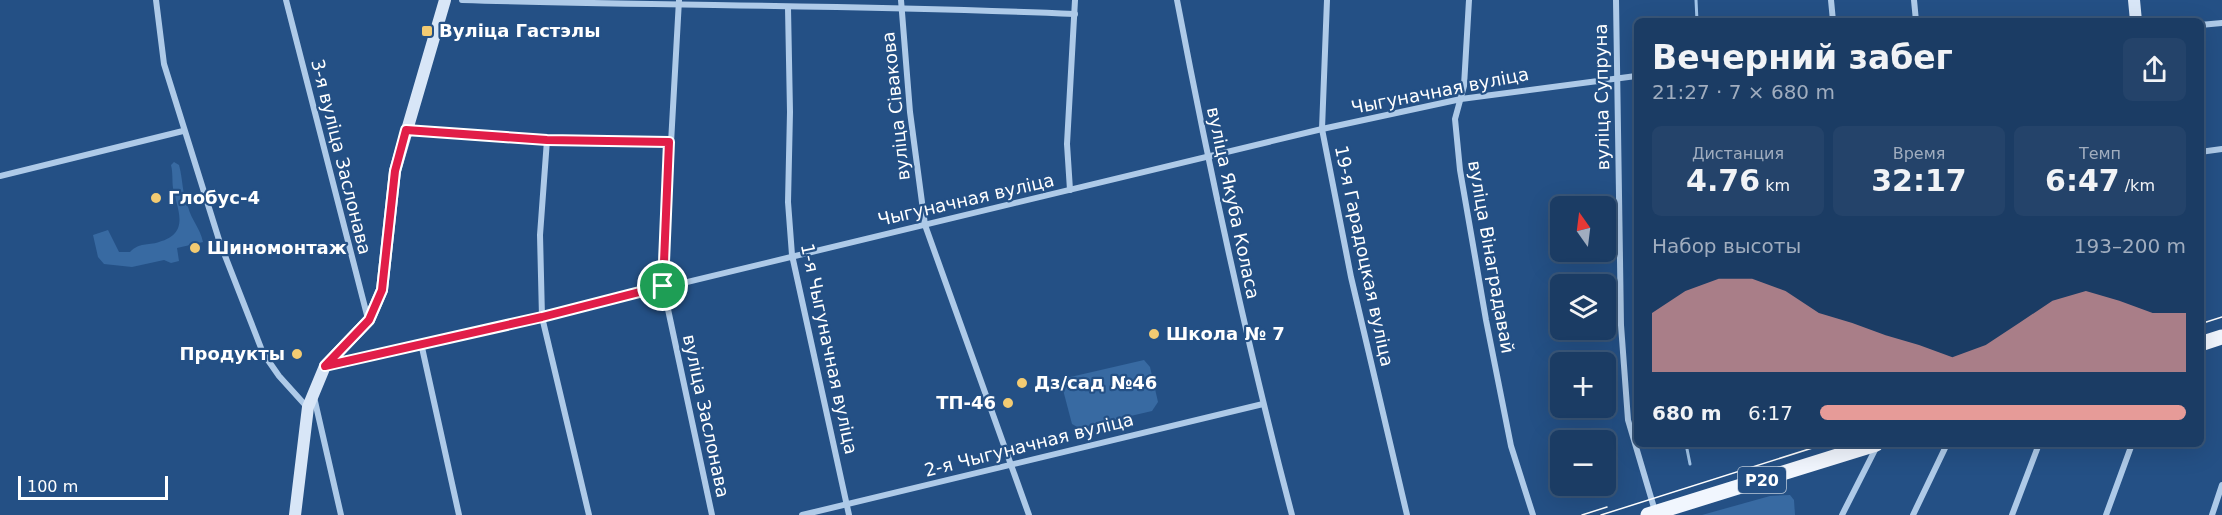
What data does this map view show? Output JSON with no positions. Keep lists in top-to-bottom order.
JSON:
{
  "streets": {
    "main road": ["Р20"],
    "street": [
      "Чыгуначная вуліца",
      "вуліца Супруна",
      "вуліца Сівакова",
      "3-я вуліца Заслонава",
      "вуліца Якуба Коласа",
      "19-я Гарадоцкая вуліца",
      "вуліца Вінаградавай",
      "1-я Чыгуначная вуліца",
      "вуліца Заслонава",
      "2-я Чыгуначная вуліца"
    ]
  },
  "crossings": [
    ["Чыгуначная вуліца", "вуліца Супруна"],
    ["Чыгуначная вуліца", "вуліца Сівакова"],
    ["Чыгуначная вуліца", "вуліца Якуба Коласа"],
    ["Чыгуначная вуліца", "19-я Гарадоцкая вуліца"],
    ["Чыгуначная вуліца", "вуліца Вінаградавай"],
    ["Чыгуначная вуліца", "1-я Чыгуначная вуліца"],
    ["Чыгуначная вуліца", "вуліца Заслонава"],
    ["вуліца Супруна", "Р20"],
    ["вуліца Сівакова", "2-я Чыгуначная вуліца"],
    ["вуліца Якуба Коласа", "2-я Чыгуначная вуліца"],
    ["1-я Чыгуначная вуліца", "2-я Чыгуначная вуліца"]
  ],
  "places": {
    "transit": ["Вуліца Гастэлы"],
    "other": [
      "Глобус-4",
      "Шиномонтаж",
      "Школа № 7",
      "Продукты",
      "Дз/сад №46",
      "ТП-46"
    ]
  },
  "scale_bar": "100 m",
  "north": "top",
  "page": {
    "heading": ["Вечерний забег", "21:27 · 7 × 680 m"],
    "stats": [
      ["Дистанция", "4.76 km"],
      ["Время", "32:17"],
      ["Темп", "6:47 /km"]
    ],
    "map_buttons": ["+", "−"],
    "chart": ["Набор высоты", "193–200 m"],
    "list": [
      {
        "name": "680 m",
        "note": "6:17"
      }
    ],
    "scale": "100 m"
  }
}
